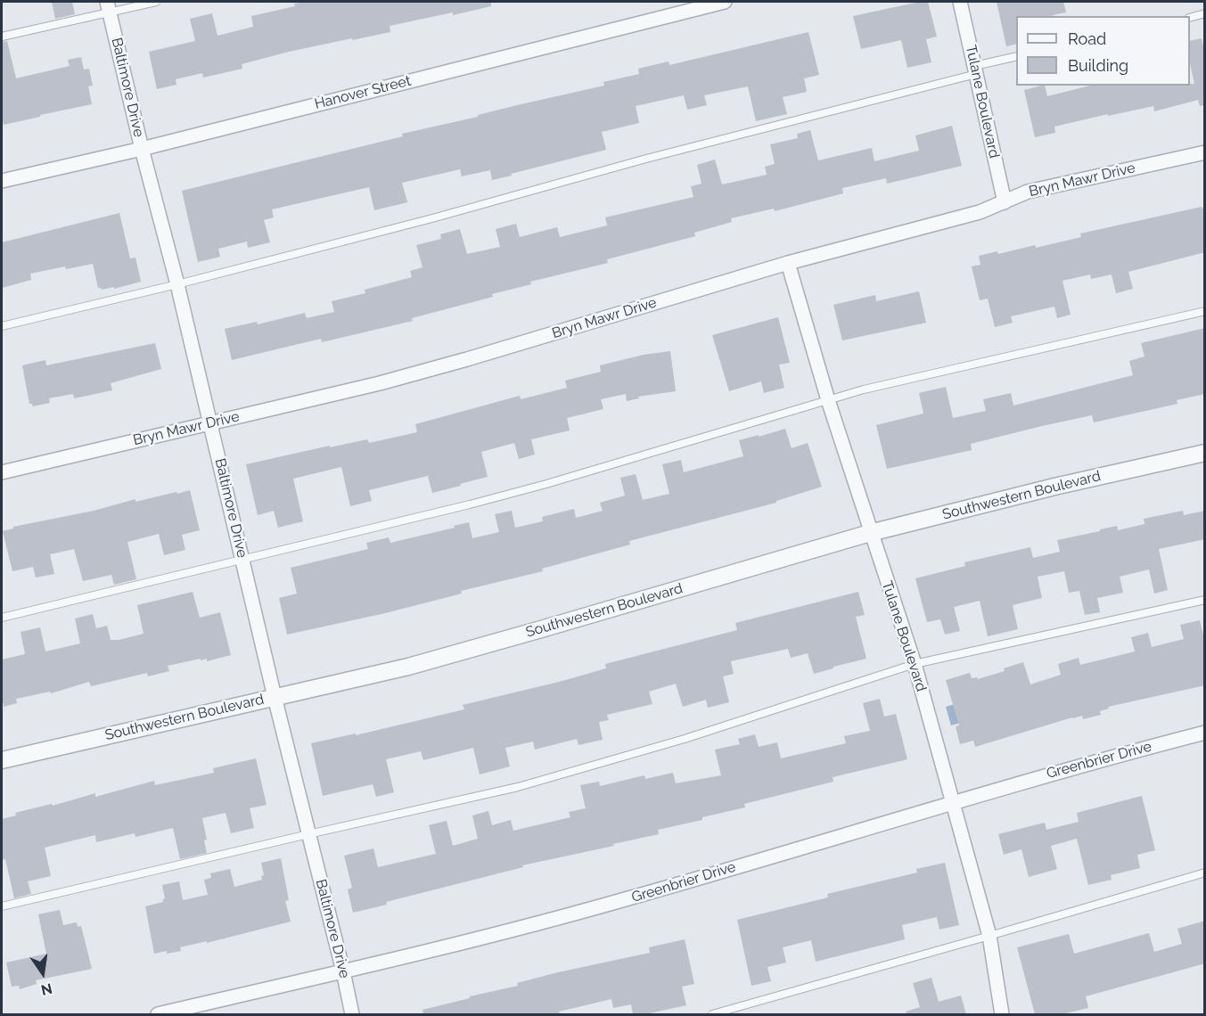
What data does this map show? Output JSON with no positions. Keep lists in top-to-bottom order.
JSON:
{
  "streets": {
    "street": [
      "Baltimore Drive",
      "Hanover Street",
      "Tulane Boulevard",
      "Bryn Mawr Drive",
      "Southwestern Boulevard",
      "Greenbrier Drive"
    ]
  },
  "crossings": [
    ["Baltimore Drive", "Hanover Street"],
    ["Baltimore Drive", "Bryn Mawr Drive"],
    ["Baltimore Drive", "Southwestern Boulevard"],
    ["Baltimore Drive", "Greenbrier Drive"],
    ["Tulane Boulevard", "Bryn Mawr Drive"],
    ["Tulane Boulevard", "Southwestern Boulevard"],
    ["Tulane Boulevard", "Greenbrier Drive"]
  ],
  "legend": ["Road", "Building"],
  "north": "bottom"
}
